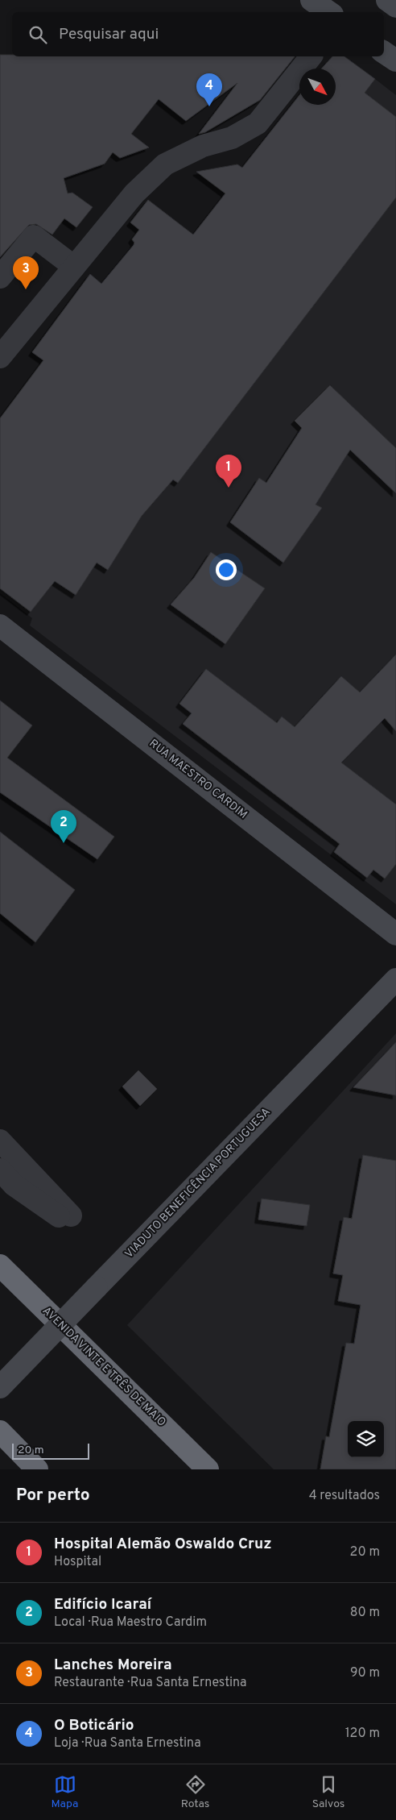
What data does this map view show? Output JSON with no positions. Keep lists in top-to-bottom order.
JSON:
{
  "streets": {
    "highway": ["AVENIDA VINTE E TRÊS DE MAIO"],
    "street": ["RUA MAESTRO CARDIM", "VIADUTO BENEFICÊNCIA PORTUGUESA"]
  },
  "scale_bar": "20 m",
  "north": "bottom right",
  "page": {
    "search": "Pesquisar aqui",
    "pins": [
      "4",
      "3",
      "1",
      "2"
    ],
    "scale": "20 m",
    "heading": ["Por perto", "4 resultados"],
    "list": [
      {
        "mark": "1",
        "name": "Hospital Alemão Oswaldo Cruz",
        "note": "Hospital",
        "value": "20 m"
      },
      {
        "mark": "2",
        "name": "Edifício Icaraí",
        "note": "Local · Rua Maestro Cardim",
        "value": "80 m"
      },
      {
        "mark": "3",
        "name": "Lanches Moreira",
        "note": "Restaurante · Rua Santa Ernestina",
        "value": "90 m"
      },
      {
        "mark": "4",
        "name": "O Boticário",
        "note": "Loja · Rua Santa Ernestina",
        "value": "120 m"
      }
    ],
    "nav": ["Mapa", "Rotas", "Salvos"]
  }
}
